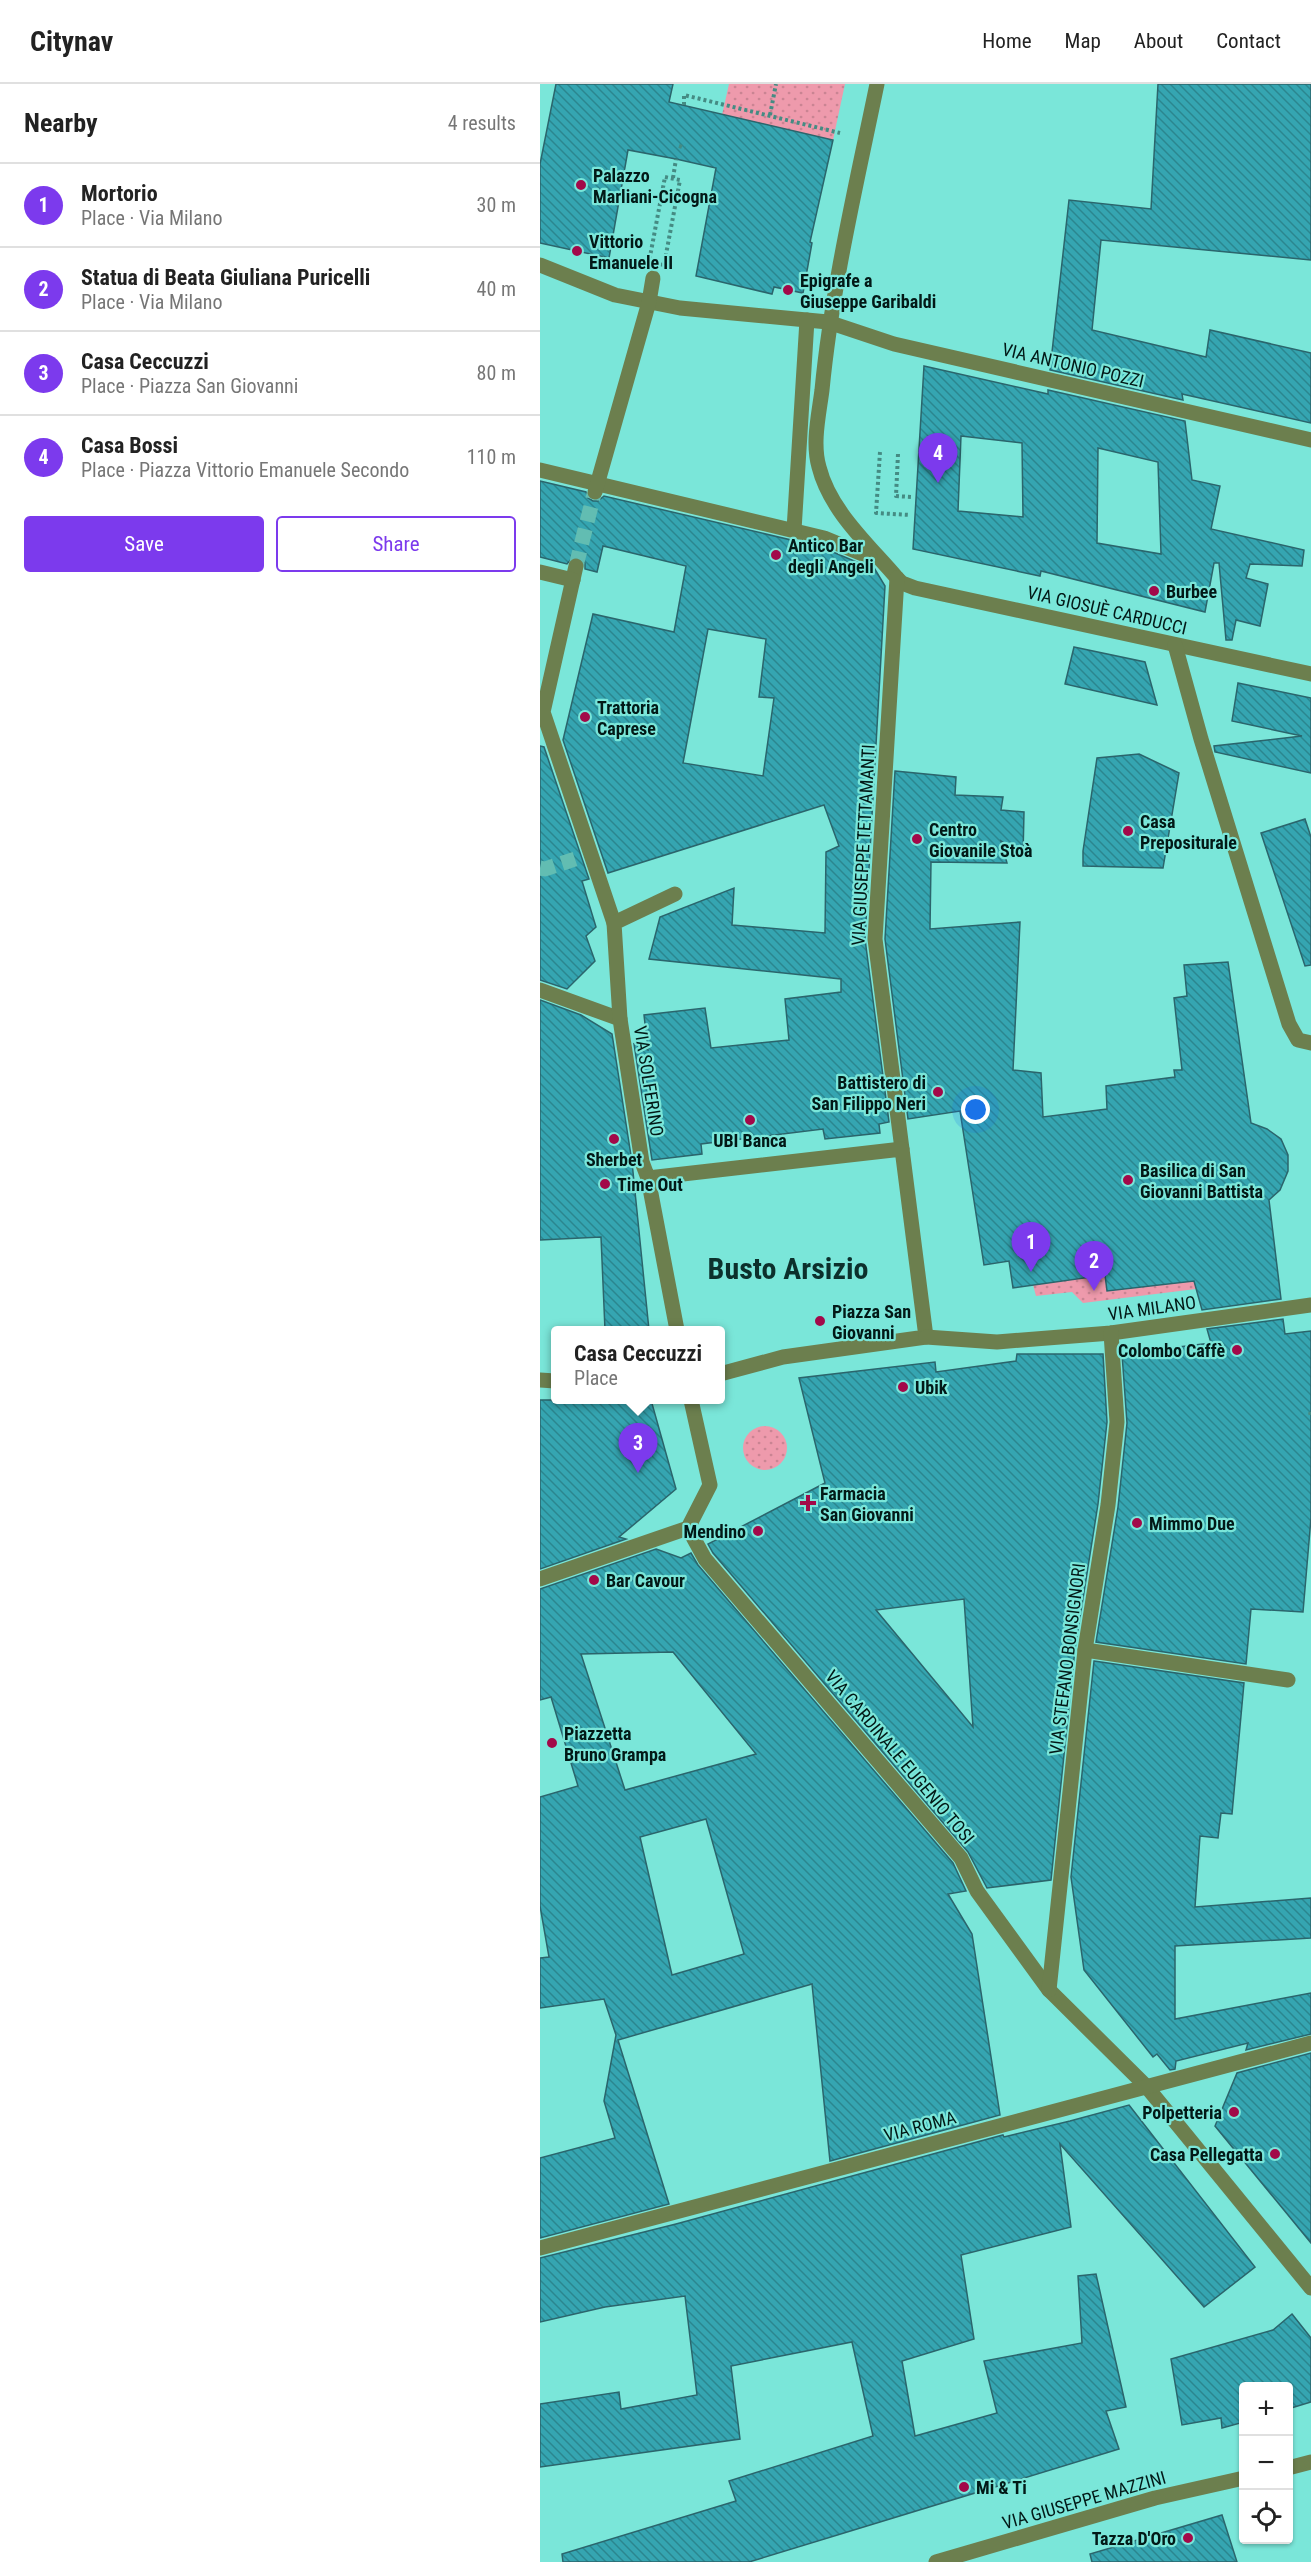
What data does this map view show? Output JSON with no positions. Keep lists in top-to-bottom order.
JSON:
{
  "streets": {
    "street": [
      "VIA ANTONIO POZZI",
      "VIA GIOSUÈ CARDUCCI",
      "VIA GIUSEPPE TETTAMANTI",
      "VIA SOLFERINO",
      "VIA MILANO",
      "VIA STEFANO BONSIGNORI",
      "VIA CARDINALE EUGENIO TOSI",
      "VIA ROMA",
      "VIA GIUSEPPE MAZZINI"
    ]
  },
  "crossings": [
    ["VIA GIOSUÈ CARDUCCI", "VIA GIUSEPPE TETTAMANTI"],
    ["VIA MILANO", "VIA STEFANO BONSIGNORI"],
    ["VIA STEFANO BONSIGNORI", "VIA CARDINALE EUGENIO TOSI"],
    ["VIA CARDINALE EUGENIO TOSI", "VIA ROMA"]
  ],
  "districts": ["Busto Arsizio"],
  "places": {
    "other": [
      "Palazzo Marliani-Cicogna",
      "Vittorio Emanuele II",
      "Epigrafe a Giuseppe Garibaldi",
      "Antico Bar degli Angeli",
      "Burbee",
      "Trattoria Caprese",
      "Casa Prepositurale",
      "Centro Giovanile Stoà",
      "Battistero di San Filippo Neri",
      "UBI Banca",
      "Sherbet",
      "Basilica di San Giovanni Battista",
      "Time Out",
      "Piazza San Giovanni",
      "Colombo Caffè",
      "Ubik",
      "Mimmo Due",
      "Mendino",
      "Bar Cavour",
      "Piazzetta Bruno Grampa",
      "Polpetteria",
      "Casa Pellegatta",
      "Mi & Ti",
      "Tazza D'Oro"
    ],
    "health": ["Farmacia San Giovanni"]
  },
  "page": {
    "header": "Citynav",
    "nav": [
      "Home",
      "Map",
      "About",
      "Contact"
    ],
    "heading": ["Nearby", "4 results"],
    "list": [
      {
        "mark": "1",
        "name": "Mortorio",
        "note": "Place · Via Milano",
        "value": "30 m"
      },
      {
        "mark": "2",
        "name": "Statua di Beata Giuliana Puricelli",
        "note": "Place · Via Milano",
        "value": "40 m"
      },
      {
        "mark": "3",
        "name": "Casa Ceccuzzi",
        "note": "Place · Piazza San Giovanni",
        "value": "80 m"
      },
      {
        "mark": "4",
        "name": "Casa Bossi",
        "note": "Place · Piazza Vittorio Emanuele Secondo",
        "value": "110 m"
      }
    ],
    "pins": [
      "4",
      "1",
      "2",
      "3"
    ],
    "buttons": ["Save", "Share"],
    "popup": ["Casa Ceccuzzi", "Place"],
    "map_buttons": ["+", "−"]
  }
}
